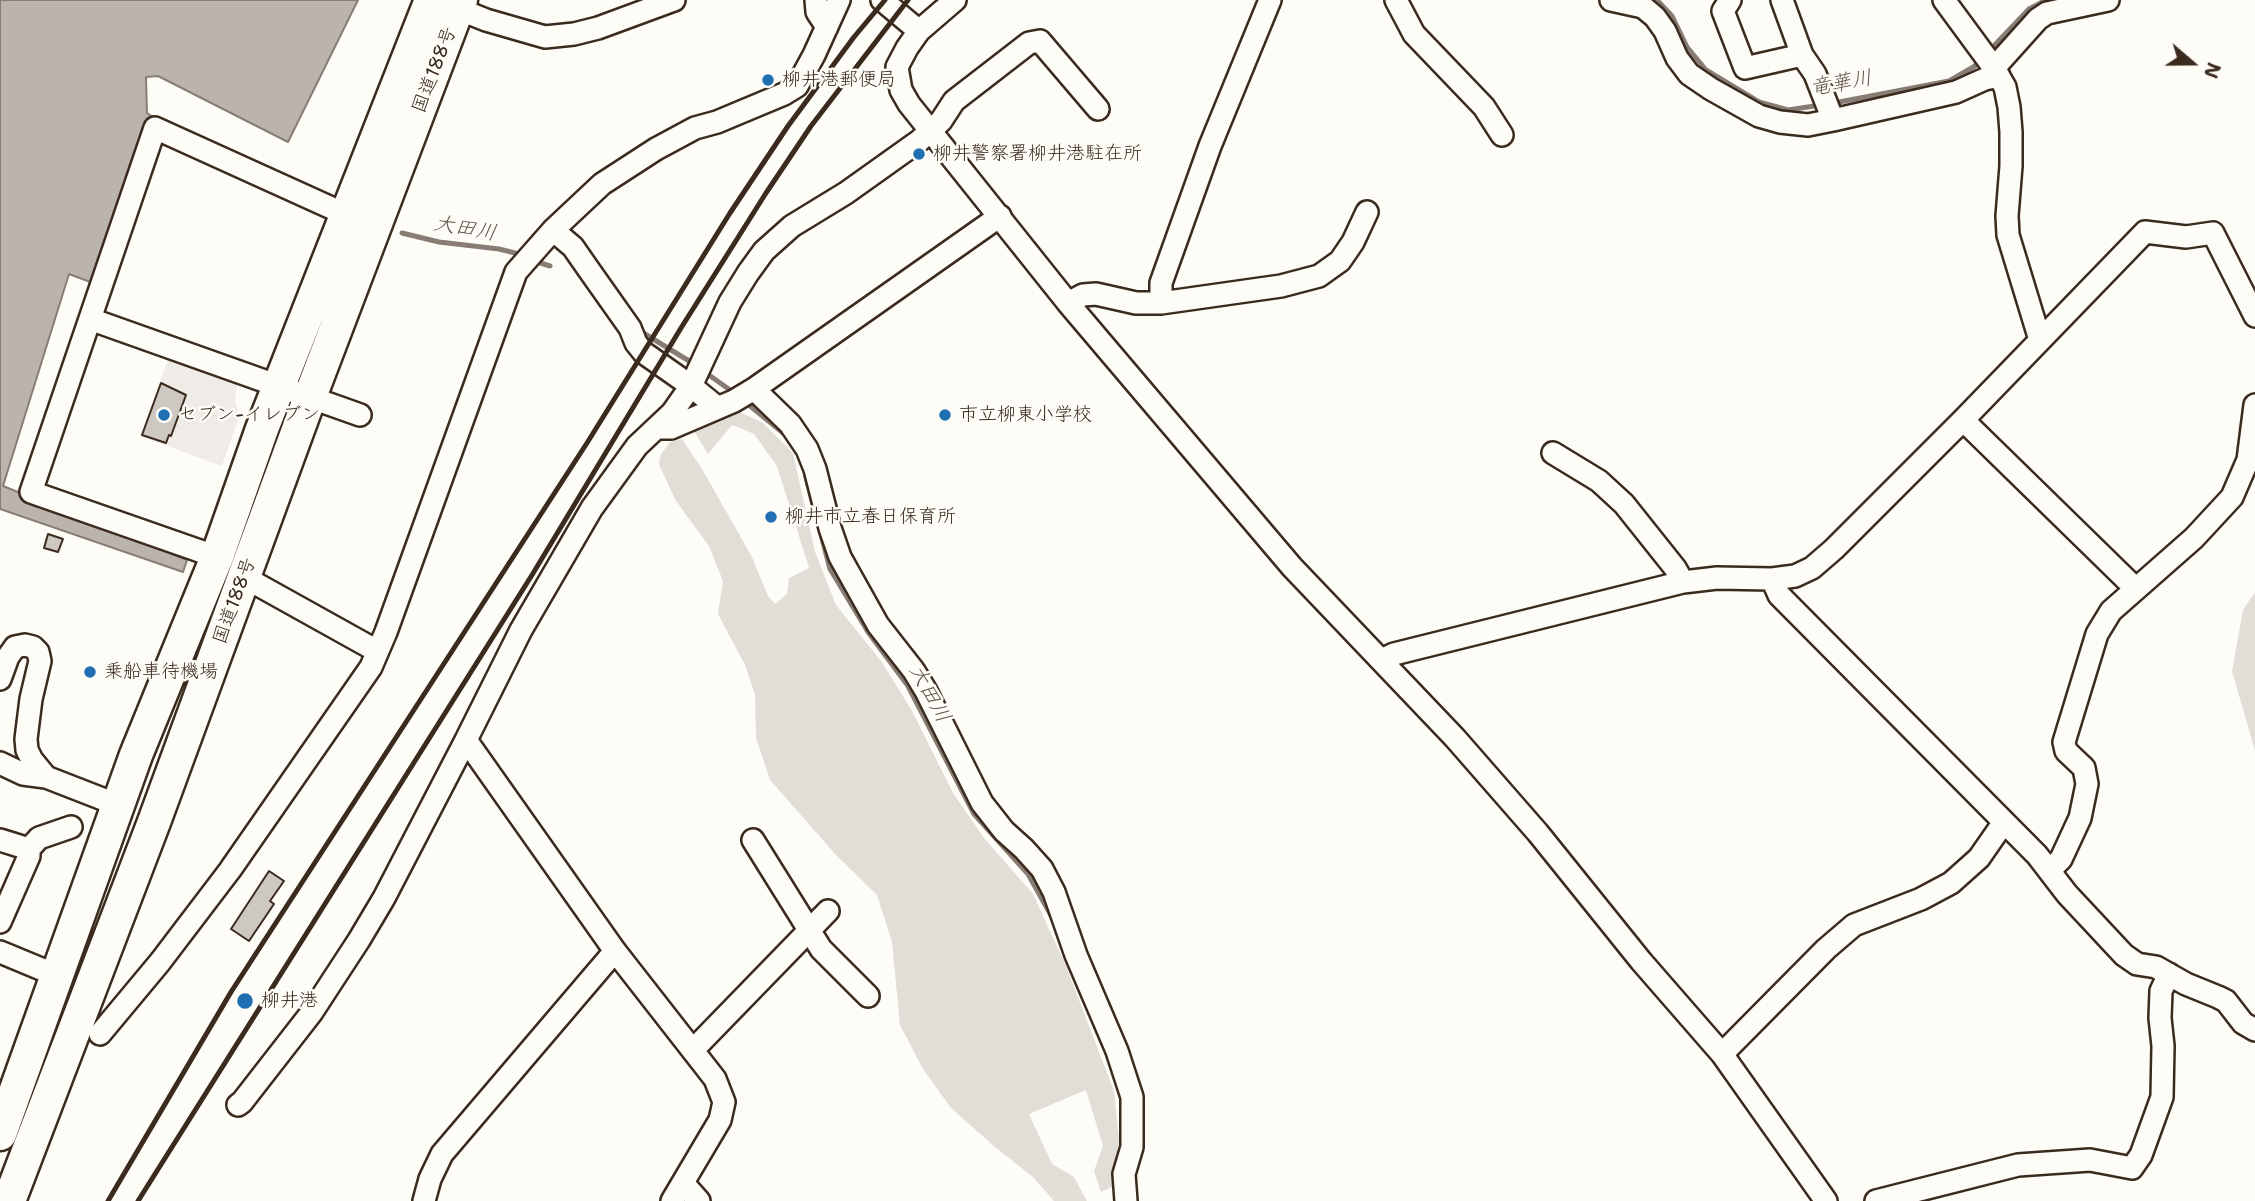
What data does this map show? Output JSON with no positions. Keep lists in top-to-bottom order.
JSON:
{
  "streets": {
    "highway": ["国道188号"]
  },
  "water": ["竜華川", "大田川"],
  "places": [
    "柳井港郵便局",
    "柳井警察署柳井港駐在所",
    "セブン-イレブン",
    "市立柳東小学校",
    "柳井市立春日保育所",
    "乗船車待機場",
    "柳井港"
  ],
  "north": "right"
}
